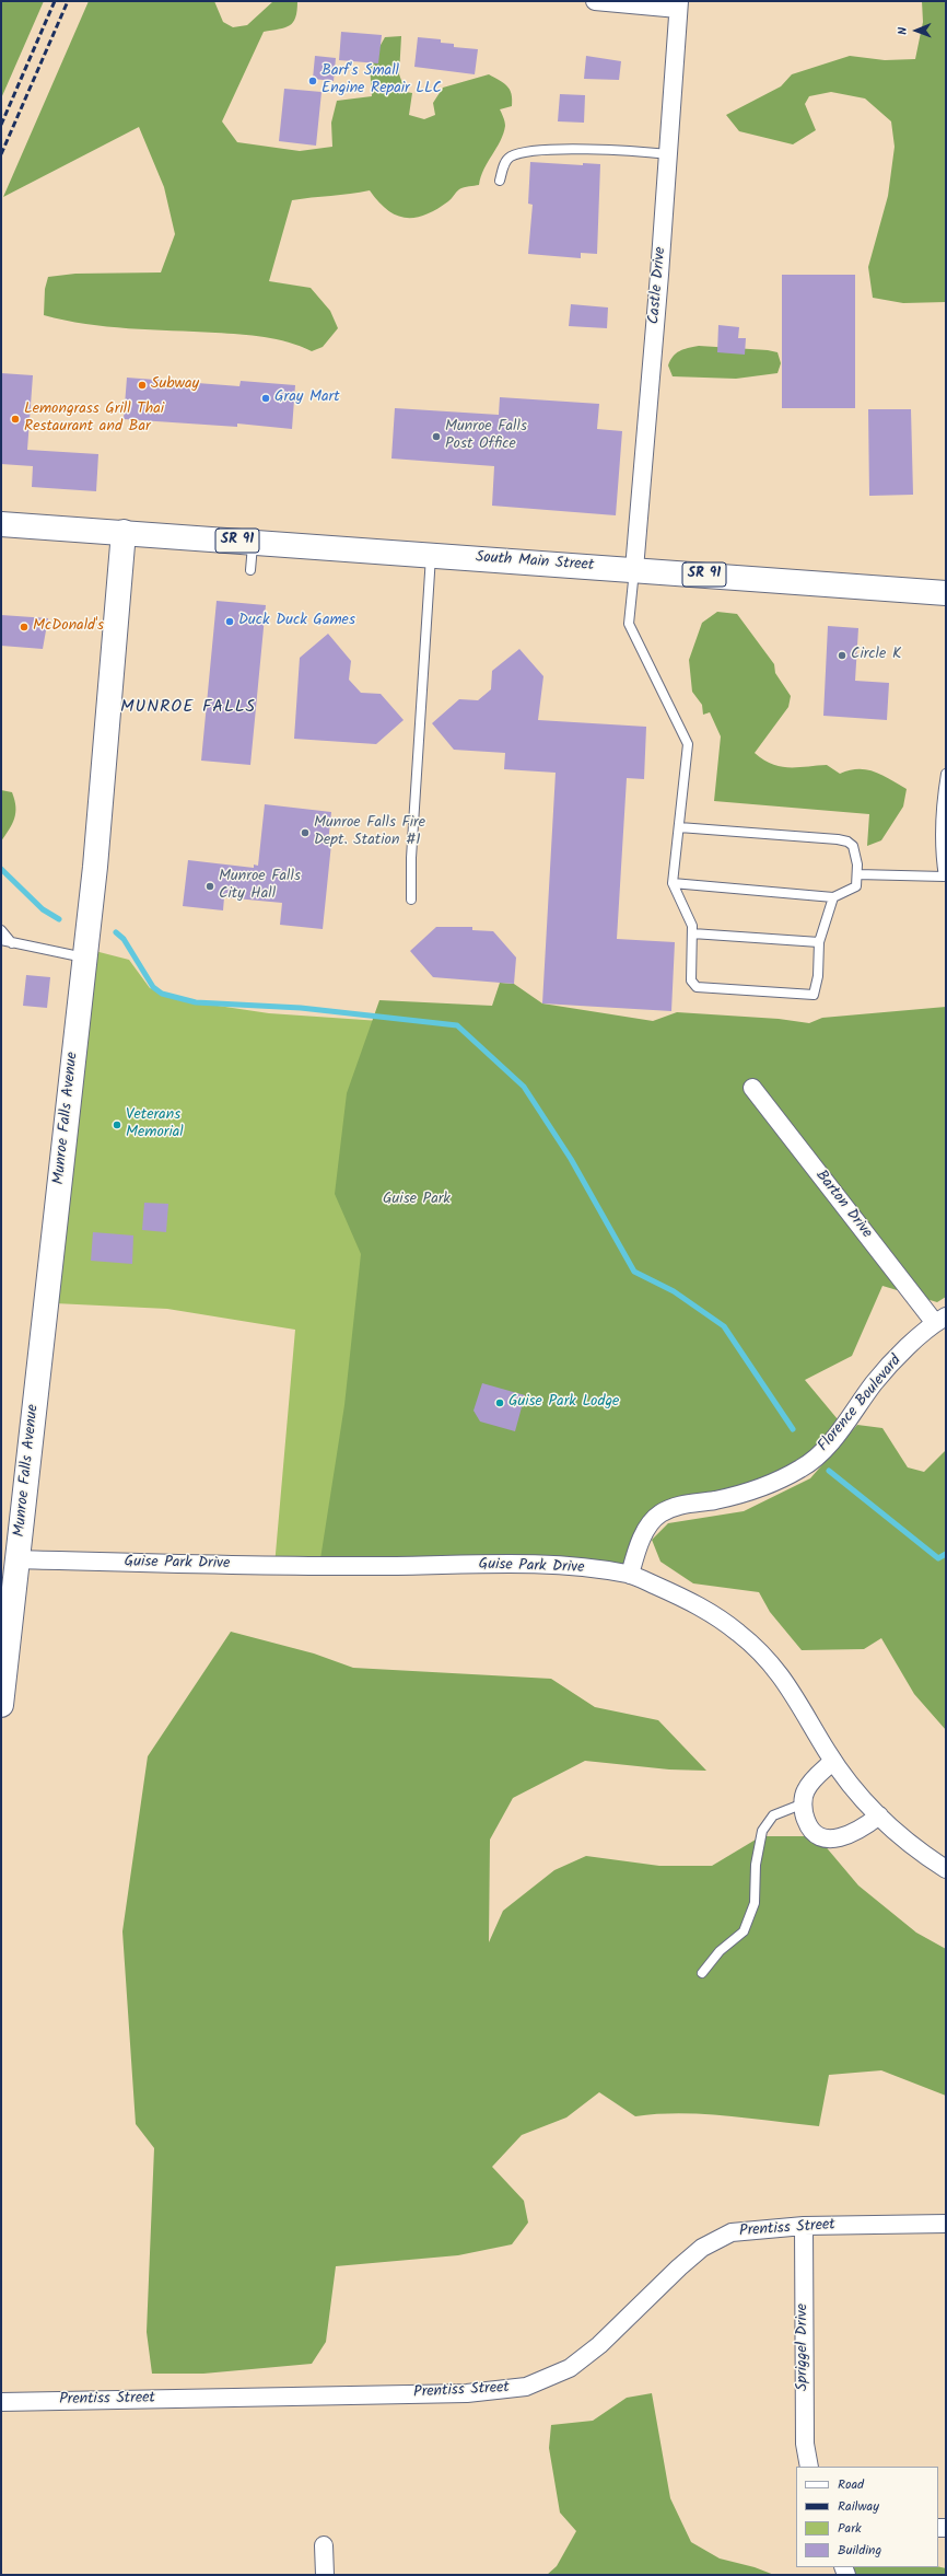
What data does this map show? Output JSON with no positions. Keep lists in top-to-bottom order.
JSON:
{
  "streets": {
    "street": [
      "Castle Drive",
      "SR 91",
      "South Main Street",
      "Munroe Falls Avenue",
      "Barton Drive",
      "Florence Boulevard",
      "Guise Park Drive",
      "Prentiss Street",
      "Spriggel Drive"
    ]
  },
  "crossings": [
    ["Castle Drive", "South Main Street"],
    ["SR 91", "South Main Street"],
    ["SR 91", "Munroe Falls Avenue"],
    ["South Main Street", "Munroe Falls Avenue"],
    ["Munroe Falls Avenue", "Guise Park Drive"],
    ["Barton Drive", "Florence Boulevard"],
    ["Florence Boulevard", "Guise Park Drive"],
    ["Prentiss Street", "Spriggel Drive"]
  ],
  "districts": ["MUNROE FALLS"],
  "parks": ["Guise Park"],
  "places": [
    "Barf's Small Engine Repair LLC",
    "Subway",
    "Gray Mart",
    "Lemongrass Grill Thai Restaurant and Bar",
    "Munroe Falls Post Office",
    "Duck Duck Games",
    "McDonald's",
    "Circle K",
    "Munroe Falls Fire Dept. Station #1",
    "Munroe Falls City Hall",
    "Veterans Memorial",
    "Guise Park Lodge"
  ],
  "legend": [
    "Road",
    "Railway",
    "Park",
    "Building"
  ],
  "north": "left"
}
